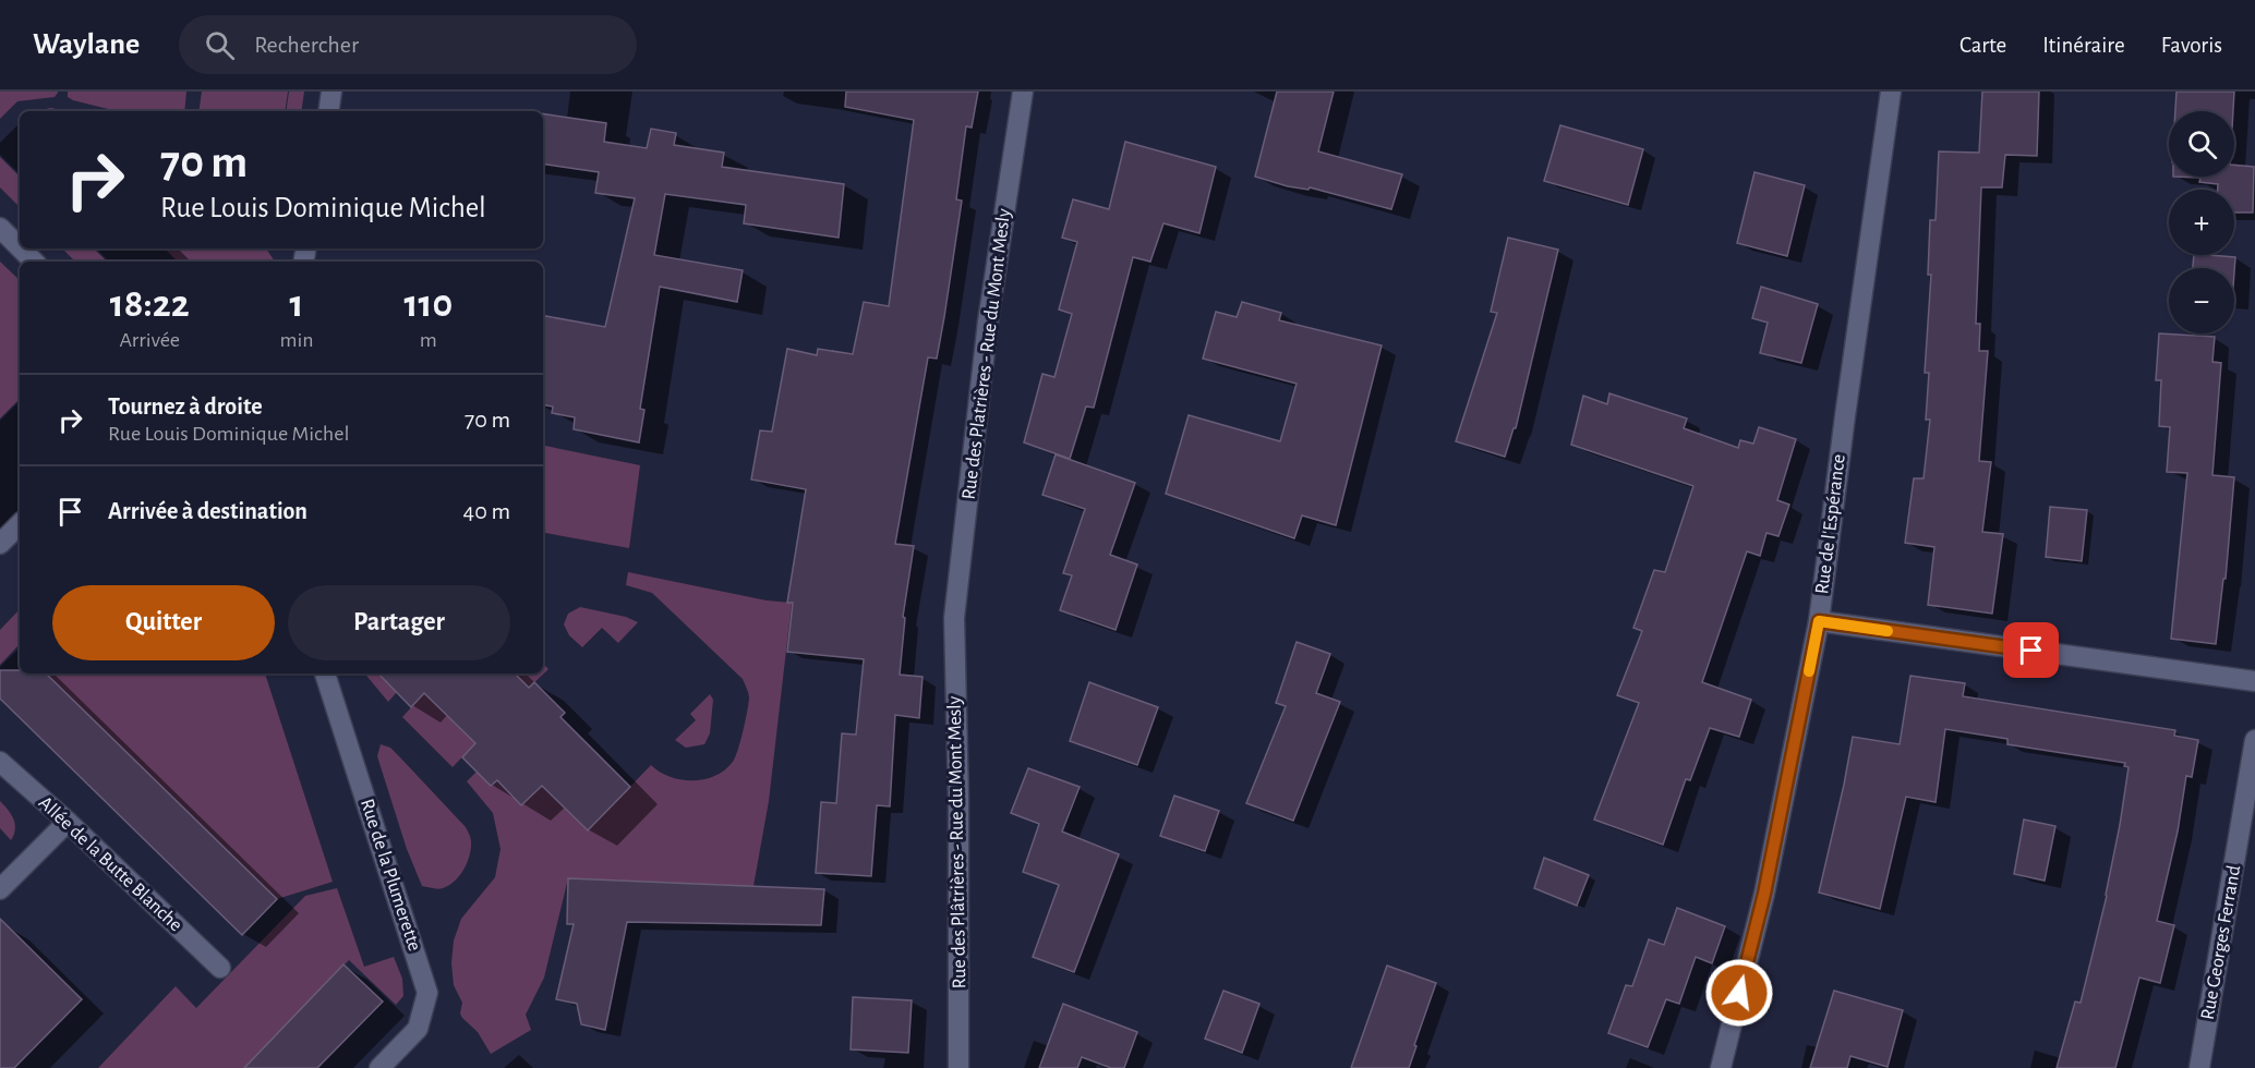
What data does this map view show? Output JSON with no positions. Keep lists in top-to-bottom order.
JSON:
{
  "streets": {
    "street": [
      "Rue des Platrières - Rue du Mont Mesly",
      "Rue de l'Espérance",
      "Rue des Plâtrières - Rue du Mont Mesly",
      "Allée de la Butte Blanche",
      "Rue de la Plumerette",
      "Rue Georges Ferrand"
    ]
  },
  "crossings": [
    ["Rue des Platrières - Rue du Mont Mesly", "Rue des Plâtrières - Rue du Mont Mesly"]
  ],
  "page": {
    "header": "Waylane",
    "search": "Rechercher",
    "nav": ["Carte", "Itinéraire", "Favoris"],
    "map_buttons": ["+", "−"],
    "turn": ["70 m", "Rue Louis Dominique Michel"],
    "eta": [
      "18:22",
      "Arrivée",
      "1",
      "min",
      "110",
      "m"
    ],
    "list": [
      {
        "name": "Tournez à droite",
        "note": "Rue Louis Dominique Michel",
        "value": "70 m"
      },
      {
        "name": "Arrivée à destination",
        "value": "40 m"
      }
    ],
    "buttons": ["Quitter", "Partager"]
  }
}
